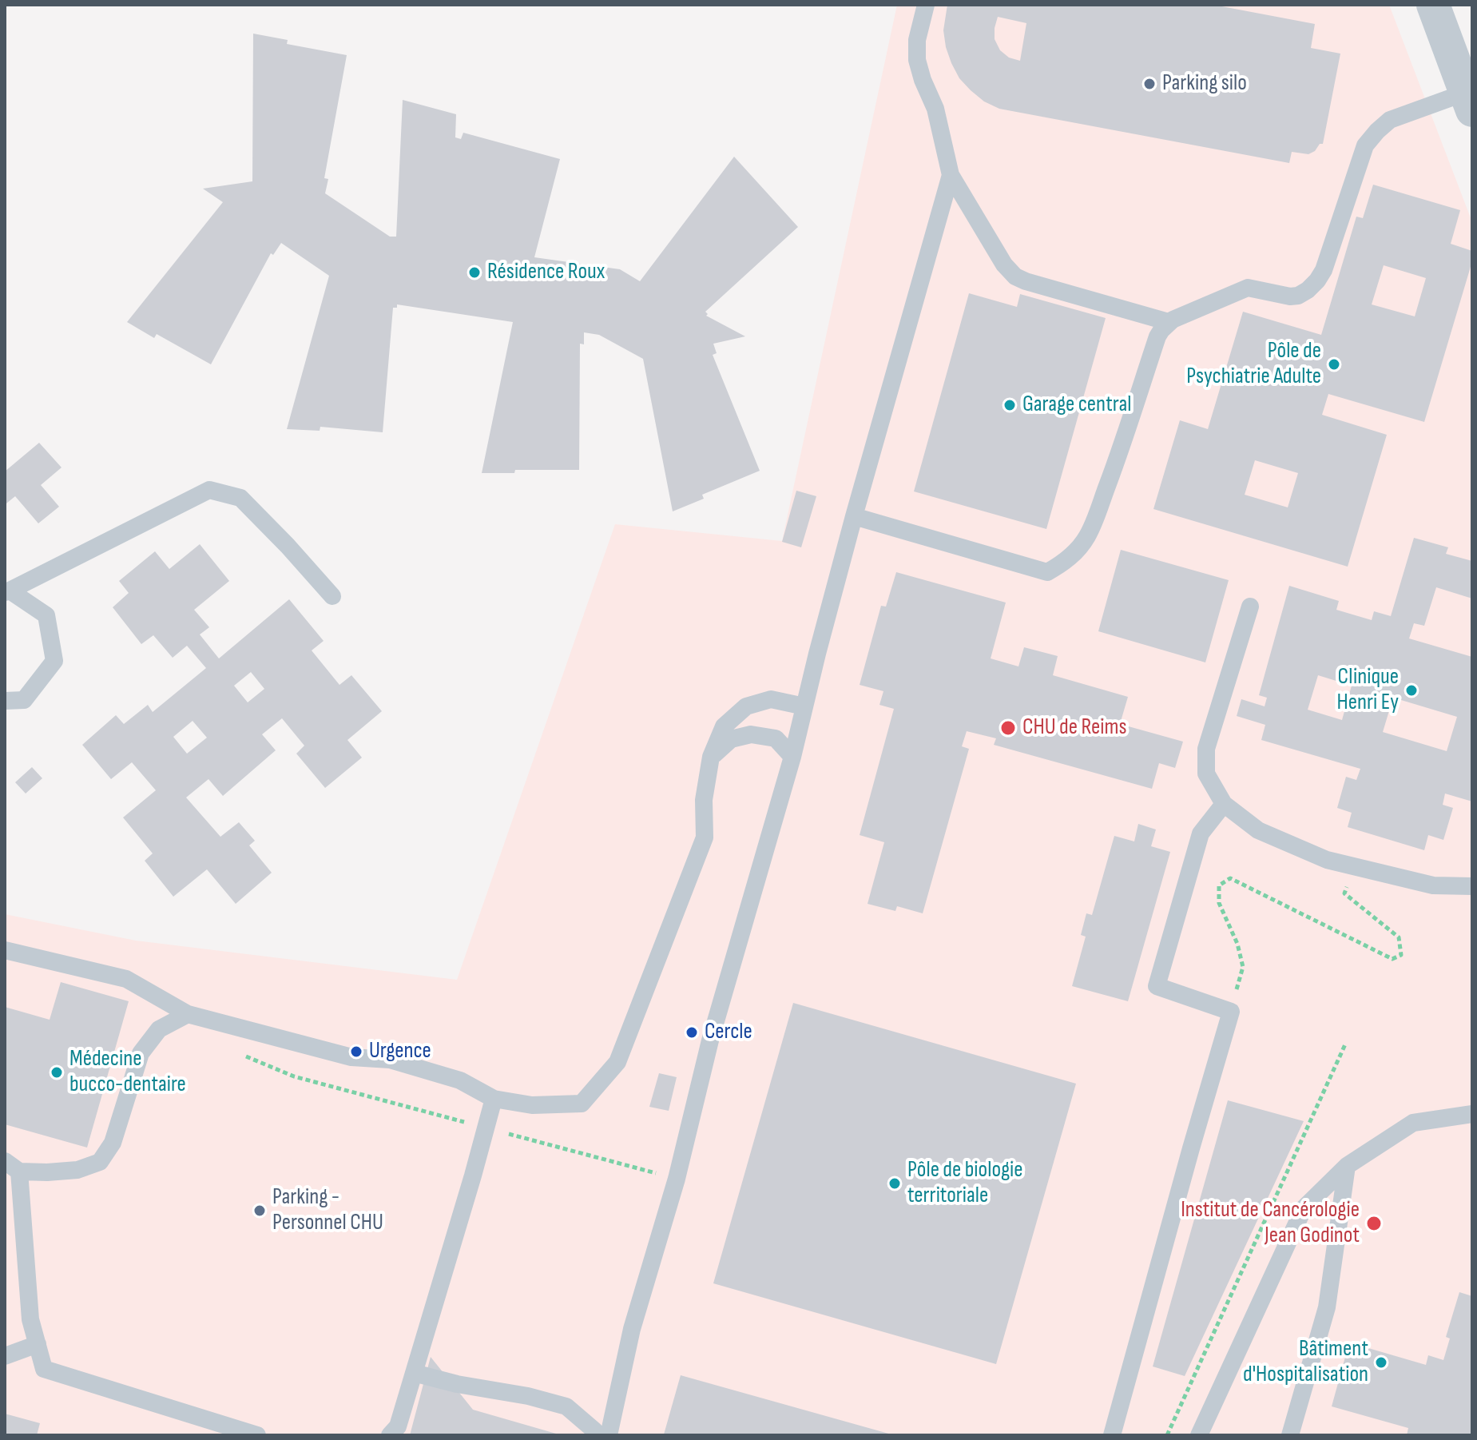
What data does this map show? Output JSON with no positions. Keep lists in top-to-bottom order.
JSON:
{
  "places": [
    "Parking silo",
    "Résidence Roux",
    "Pôle de Psychiatrie Adulte",
    "Garage central",
    "Clinique Henri Ey",
    "CHU de Reims",
    "Cercle",
    "Urgence",
    "Médecine bucco-dentaire",
    "Pôle de biologie territoriale",
    "Parking - Personnel CHU",
    "Institut de Cancérologie Jean Godinot",
    "Bâtiment d'Hospitalisation"
  ]
}
